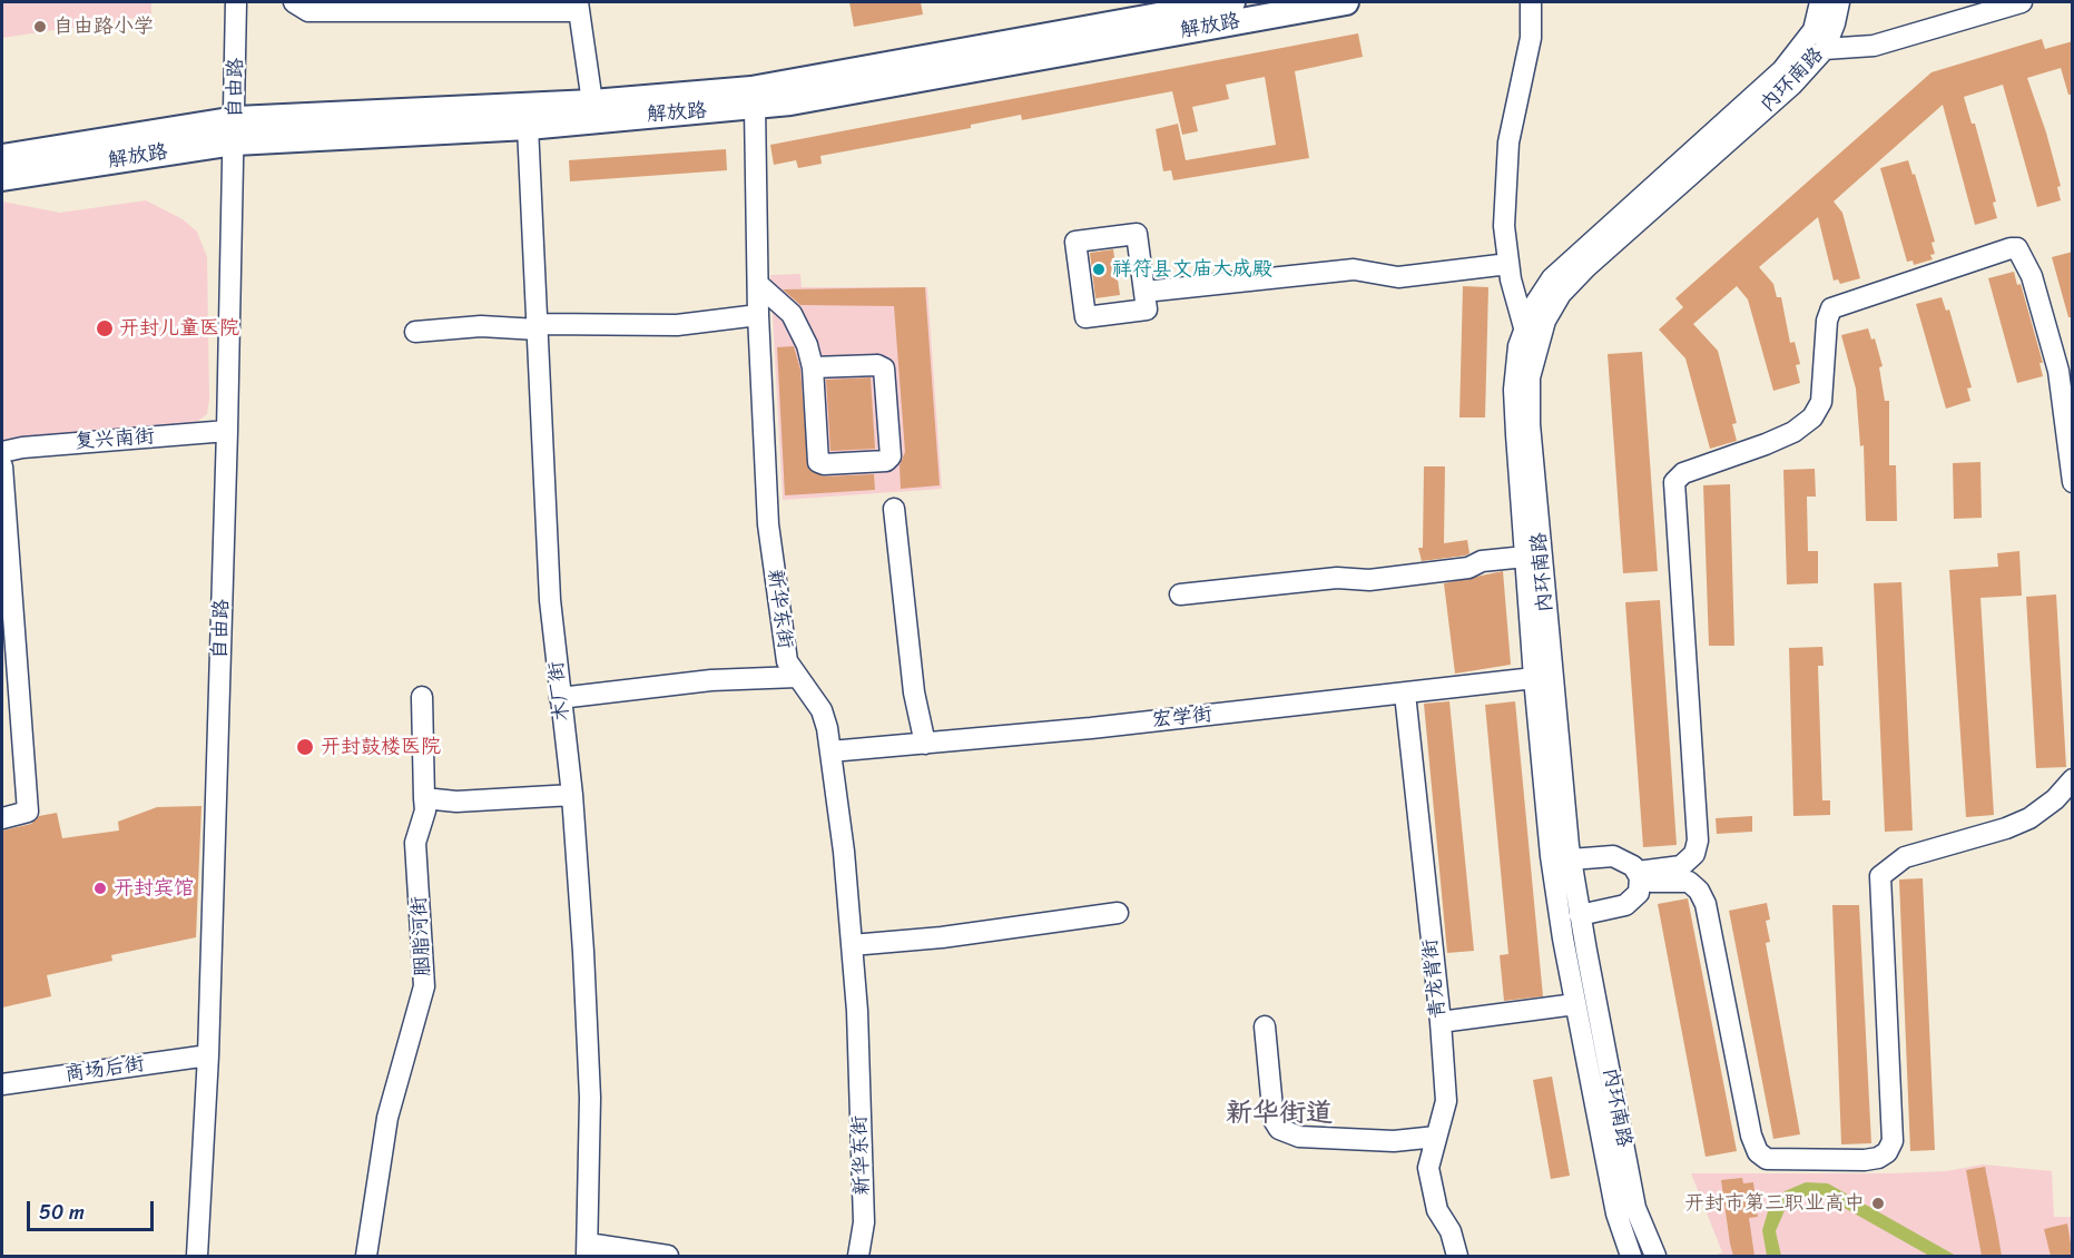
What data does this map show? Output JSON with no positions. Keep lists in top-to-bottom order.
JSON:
{
  "streets": {
    "main road": ["解放路"],
    "street": [
      "内环南路",
      "自由路",
      "复兴南街",
      "新华东街",
      "木厂街",
      "宏学街",
      "胭脂河街",
      "青龙背街",
      "商场后街"
    ]
  },
  "crossings": [
    ["解放路", "自由路"],
    ["解放路", "新华东街"],
    ["解放路", "木厂街"],
    ["内环南路", "宏学街"],
    ["自由路", "复兴南街"],
    ["自由路", "商场后街"],
    ["新华东街", "宏学街"],
    ["宏学街", "青龙背街"]
  ],
  "districts": ["新华街道"],
  "places": [
    "自由路小学",
    "祥符县文庙大成殿",
    "开封儿童医院",
    "开封鼓楼医院",
    "开封宾馆",
    "开封市第三职业高中"
  ],
  "scale_bar": "50 m"
}
